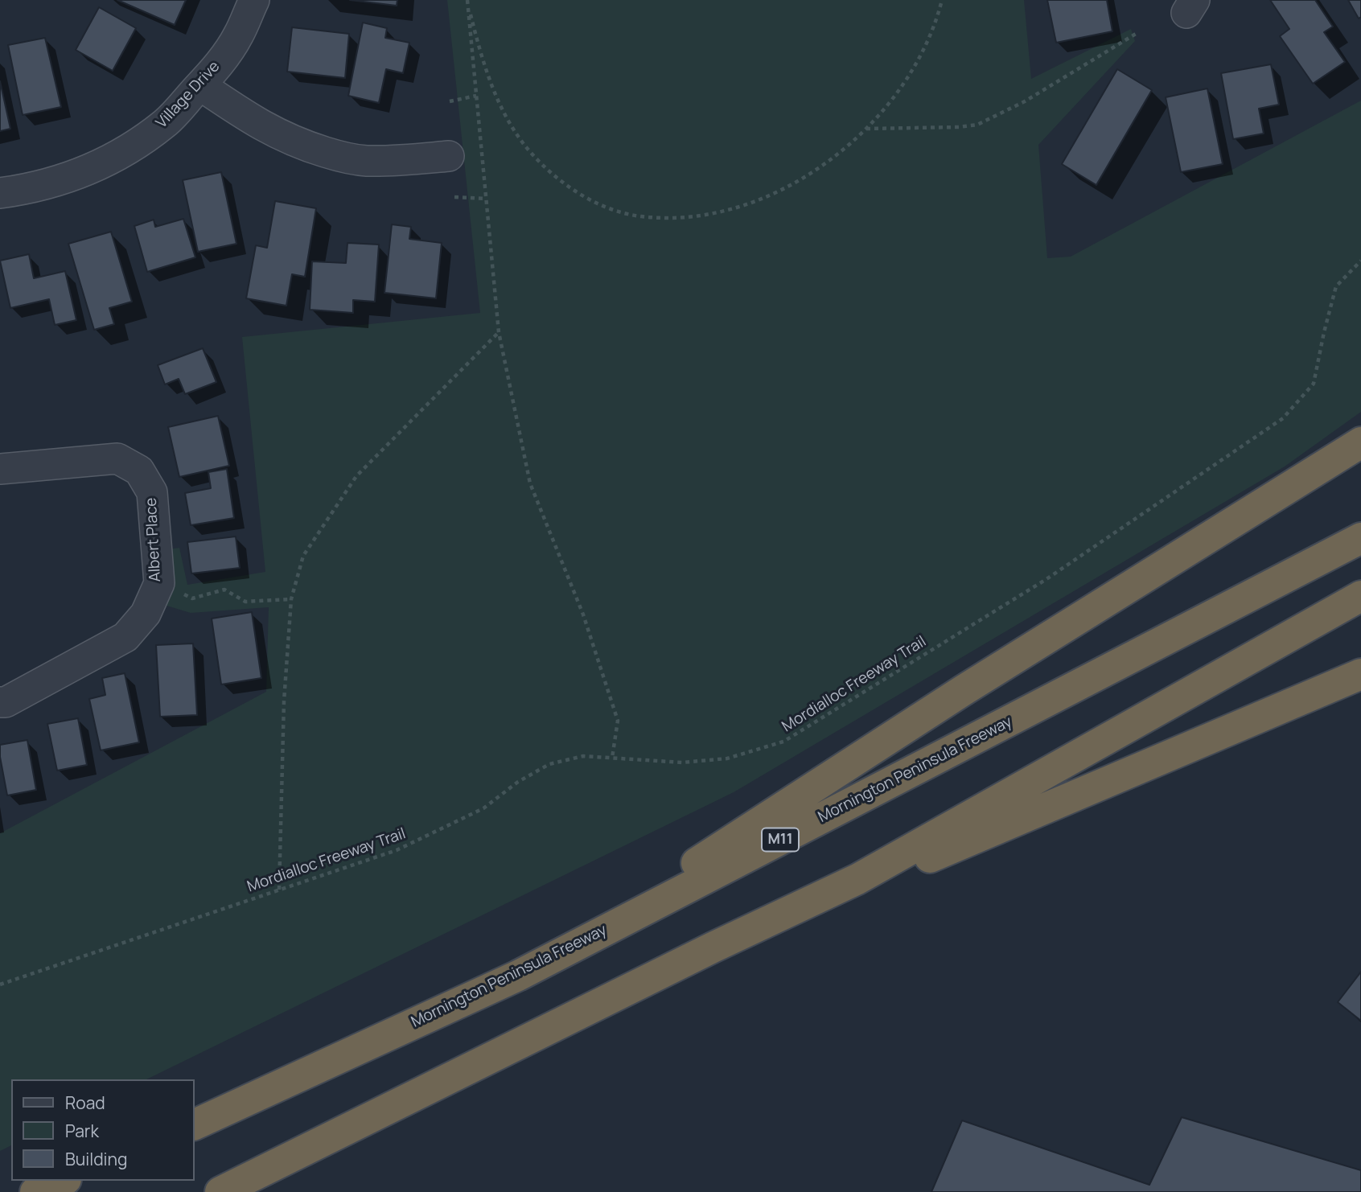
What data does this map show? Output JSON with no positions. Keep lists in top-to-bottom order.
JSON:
{
  "streets": {
    "highway": ["Mornington Peninsula Freeway", "M11"],
    "street": ["Village Drive", "Albert Place"],
    "path": ["Mordialloc Freeway Trail"]
  },
  "legend": ["Road", "Park", "Building"]
}
